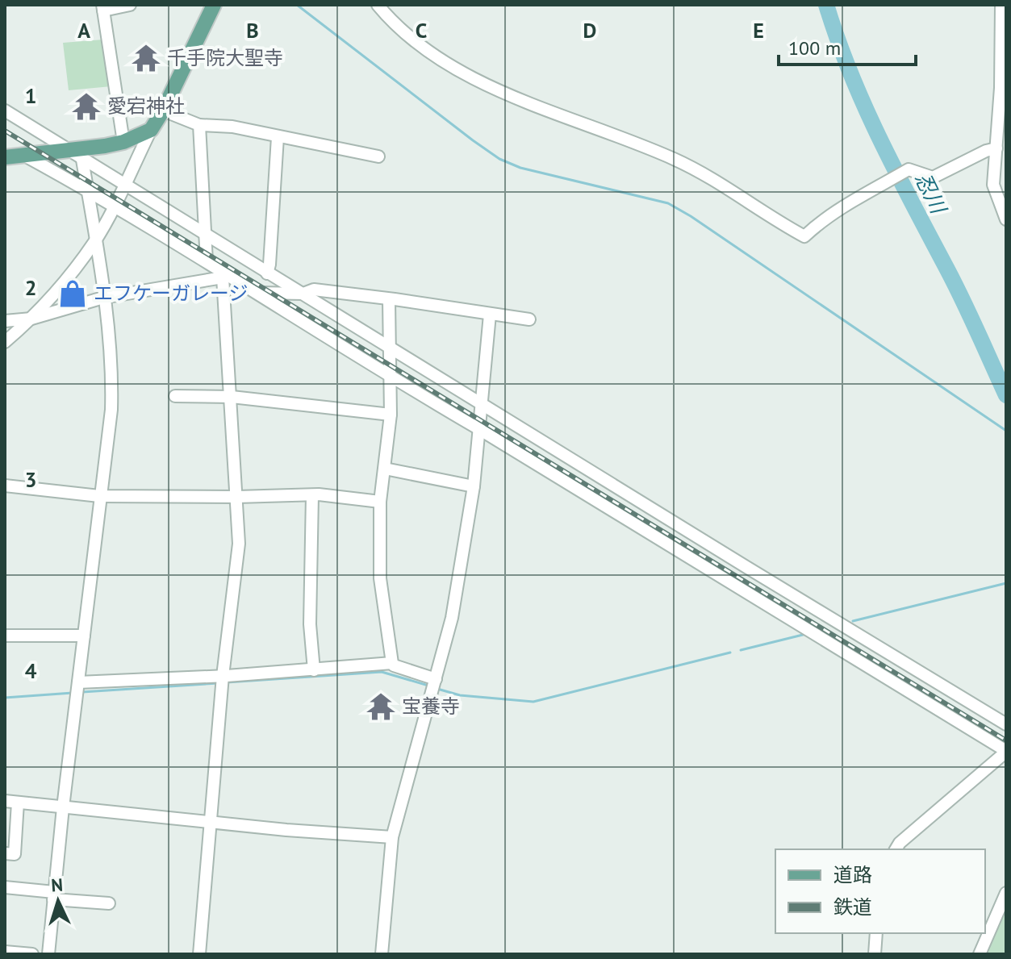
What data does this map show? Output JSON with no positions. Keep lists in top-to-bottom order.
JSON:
{
  "water": ["忍川"],
  "places": {
    "temple": ["千手院大聖寺", "愛宕神社", "宝養寺"],
    "shop": ["エフケーガレージ"]
  },
  "legend": ["道路", "鉄道"],
  "scale_bar": "100 m",
  "north": "top",
  "grid": {
    "columns": [
      "A",
      "B",
      "C",
      "D",
      "E"
    ],
    "rows": [
      "1",
      "2",
      "3",
      "4"
    ]
  }
}
